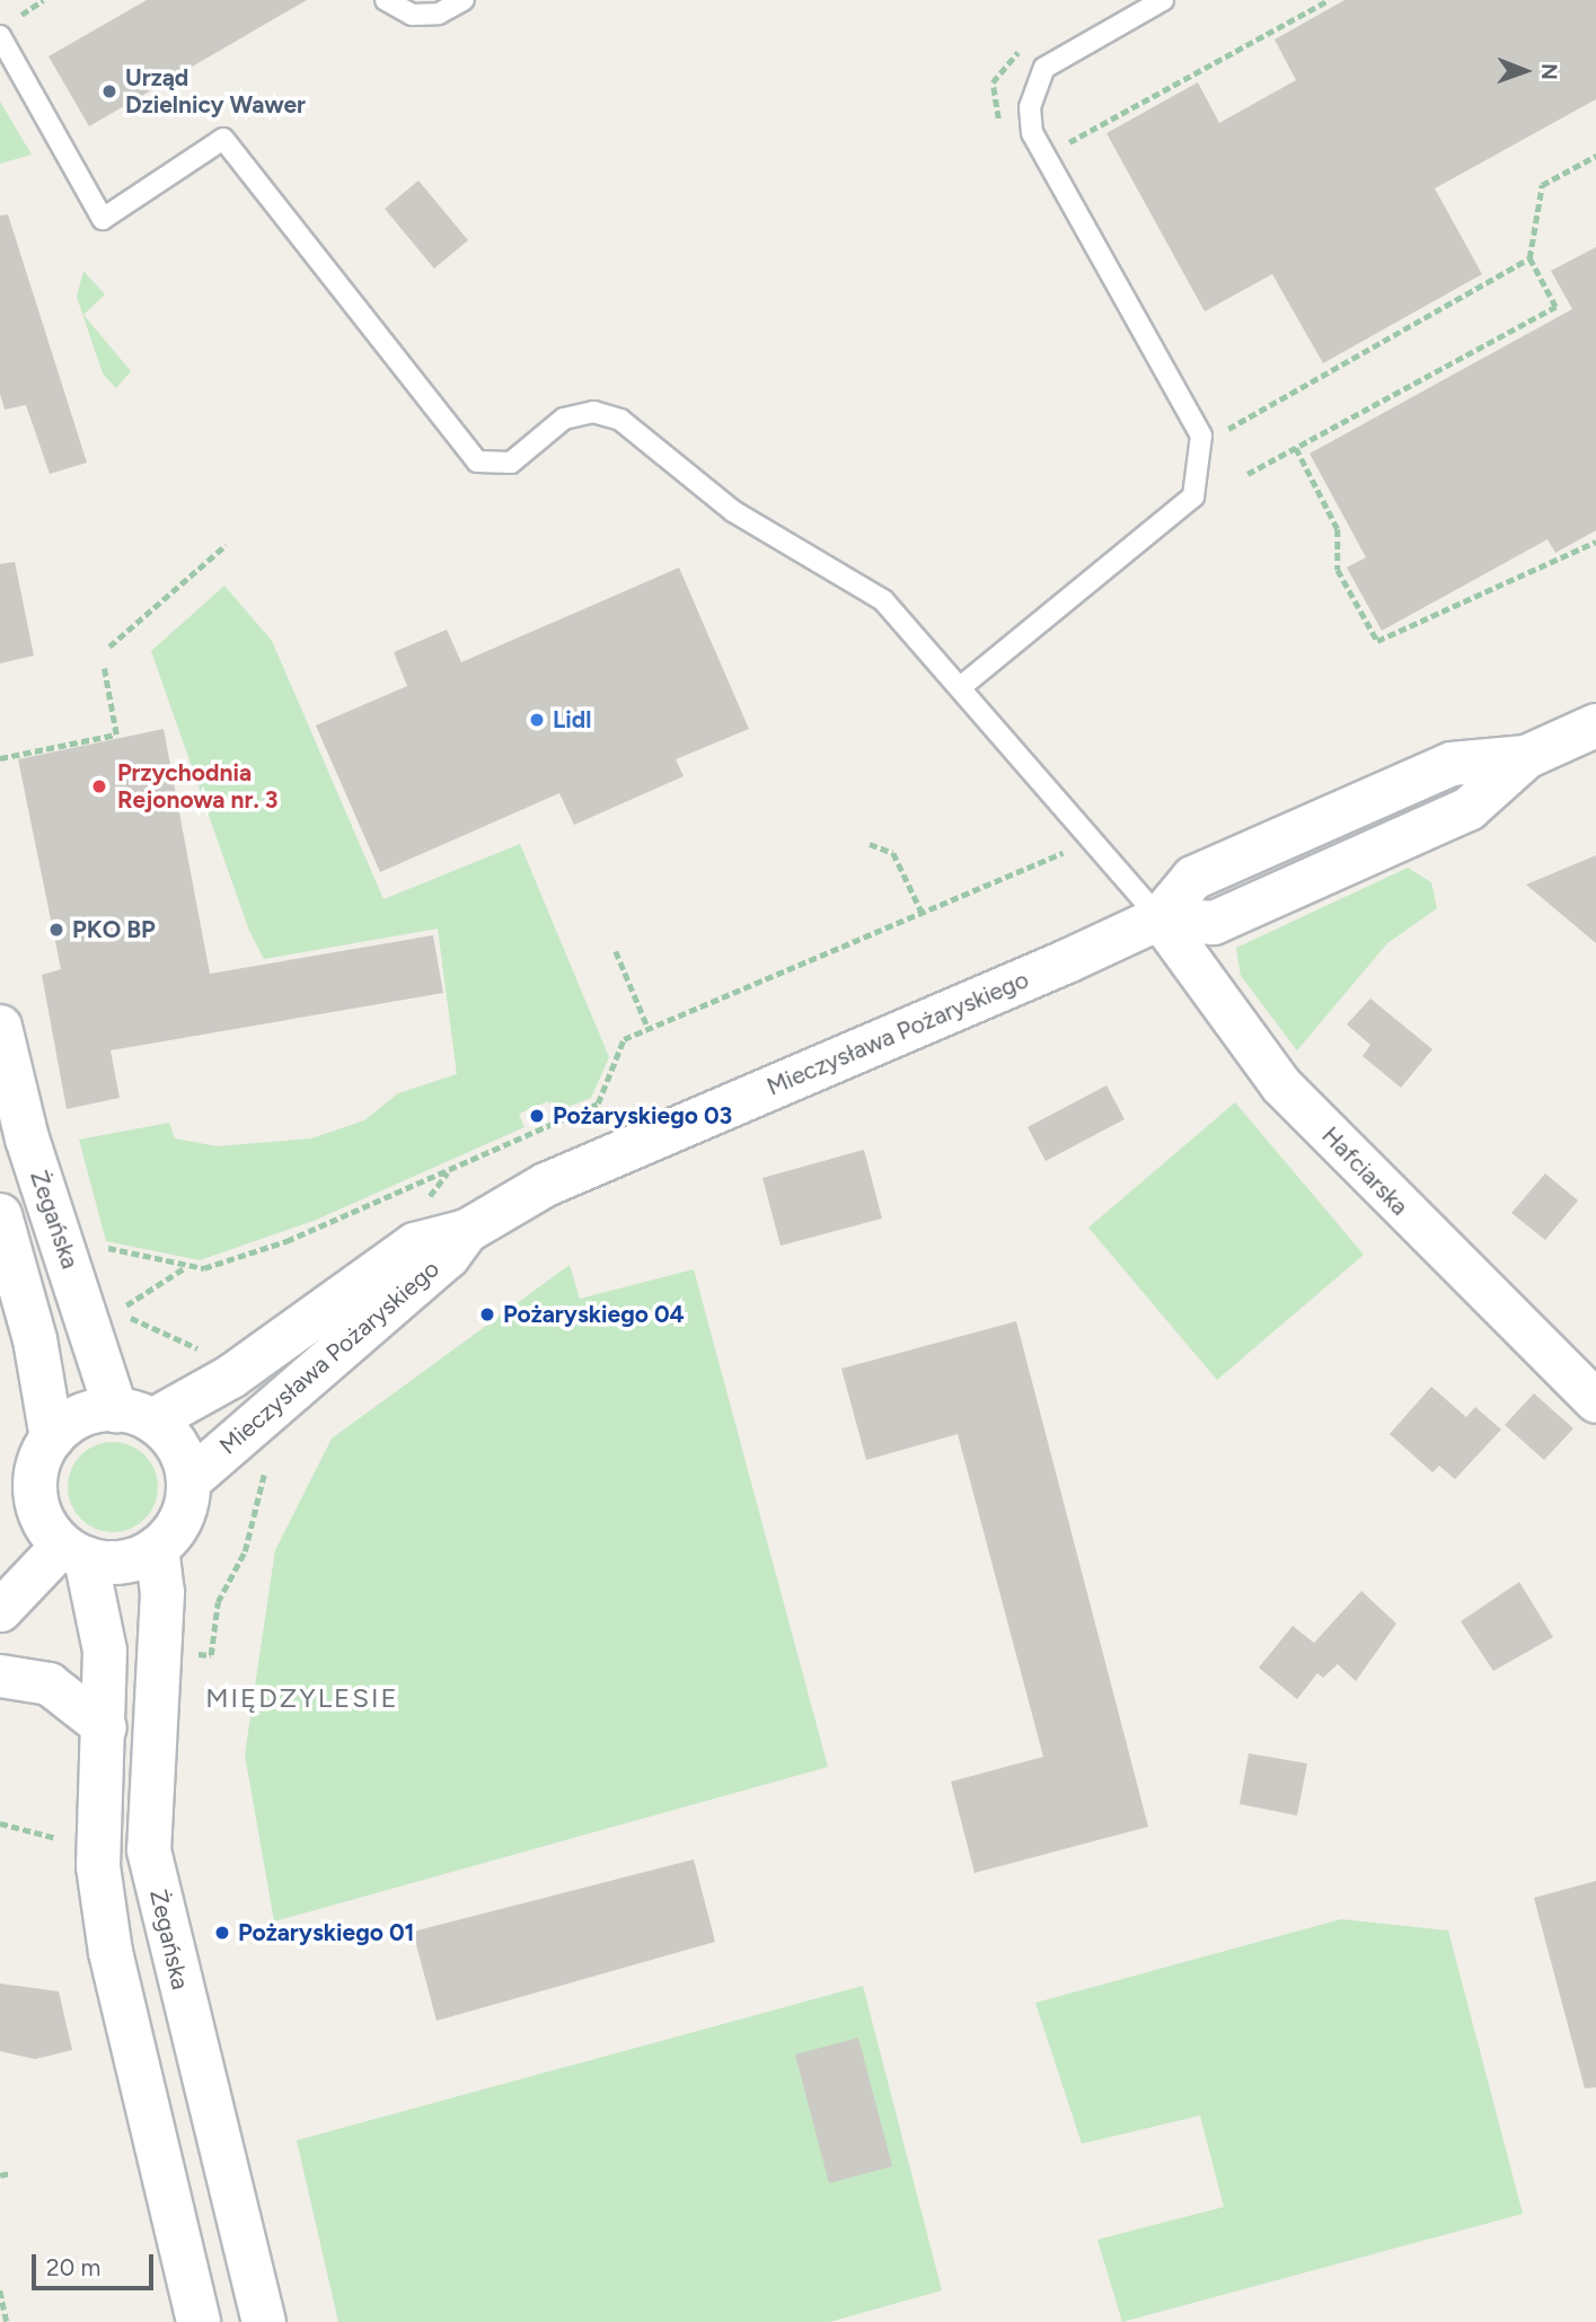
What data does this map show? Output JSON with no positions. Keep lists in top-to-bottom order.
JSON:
{
  "streets": {
    "street": ["Mieczysława Pożaryskiego", "Hafciarska", "Żegańska"]
  },
  "crossings": [
    ["Mieczysława Pożaryskiego", "Hafciarska"],
    ["Mieczysława Pożaryskiego", "Żegańska"]
  ],
  "districts": ["MIĘDZYLESIE"],
  "places": [
    "Urząd Dzielnicy Wawer",
    "Lidl",
    "Przychodnia Rejonowa nr. 3",
    "PKO BP",
    "Pożaryskiego 03",
    "Pożaryskiego 04",
    "Pożaryskiego 01"
  ],
  "scale_bar": "20 m",
  "north": "right"
}
